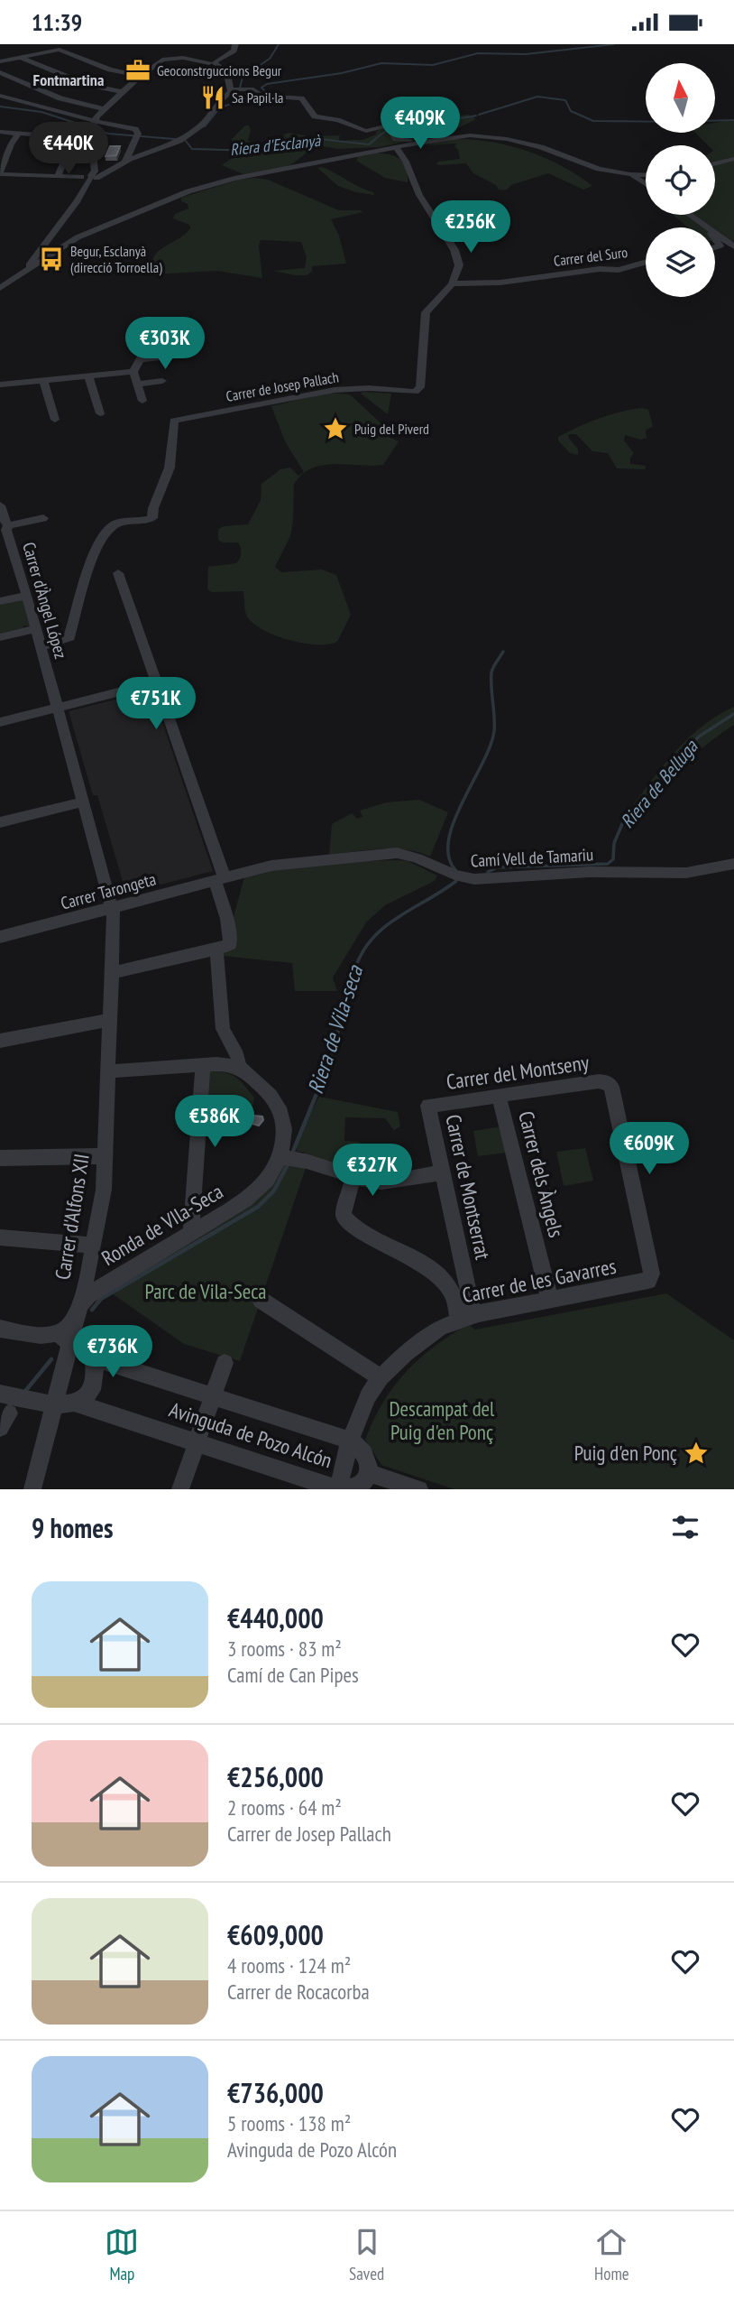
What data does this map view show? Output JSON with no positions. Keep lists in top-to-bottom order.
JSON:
{
  "streets": {
    "street": [
      "Carrer del Suro",
      "Carrer de Josep Pallach",
      "Carrer d'Àngel López",
      "Camí Vell de Tamariu",
      "Carrer Tarongeta",
      "Carrer del Montseny",
      "Carrer dels Àngels",
      "Carrer de Montserrat",
      "Carrer d'Alfons XII",
      "Ronda de VIla-Seca",
      "Carrer de les Gavarres",
      "Avinguda de Pozo Alcón"
    ]
  },
  "crossings": [
    ["Carrer del Suro", "Carrer de Josep Pallach"],
    ["Carrer de Josep Pallach", "Carrer d'Àngel López"],
    ["Carrer d'Àngel López", "Carrer d'Alfons XII"],
    ["Camí Vell de Tamariu", "Carrer Tarongeta"],
    ["Carrer Tarongeta", "Carrer d'Alfons XII"],
    ["Carrer del Montseny", "Carrer dels Àngels"],
    ["Carrer del Montseny", "Carrer de Montserrat"],
    ["Carrer del Montseny", "Carrer de les Gavarres"],
    ["Carrer dels Àngels", "Carrer de les Gavarres"],
    ["Carrer de Montserrat", "Carrer de les Gavarres"],
    ["Carrer d'Alfons XII", "Ronda de VIla-Seca"],
    ["Carrer de les Gavarres", "Avinguda de Pozo Alcón"]
  ],
  "districts": ["Fontmartina"],
  "water": ["Riera d'Esclanyà", "Riera de Belluga", "Riera de Vila-seca"],
  "parks": ["Parc de Vila-Seca", "Descampat del Puig d'en Ponç"],
  "places": {
    "office": ["Geoconstrguccions Begur"],
    "restaurant": ["Sa Papil·la"],
    "bus stop": ["Begur, Esclanyà (direcció Torroella)"],
    "place": ["Puig del Piverd", "Puig d'en Ponç"]
  },
  "north": "top",
  "page": {
    "status": "11:39",
    "price": [
      "€409K",
      "€440K",
      "€256K",
      "€303K",
      "€751K",
      "€586K",
      "€609K",
      "€327K",
      "€736K"
    ],
    "heading": "9 homes",
    "list": [
      {
        "name": "€440,000",
        "note": "3 rooms · 83 m² · Camí de Can Pipes"
      },
      {
        "name": "€256,000",
        "note": "2 rooms · 64 m² · Carrer de Josep Pallach"
      },
      {
        "name": "€609,000",
        "note": "4 rooms · 124 m² · Carrer de Rocacorba"
      },
      {
        "name": "€736,000",
        "note": "5 rooms · 138 m² · Avinguda de Pozo Alcón"
      }
    ],
    "tabs": ["Map", "Saved", "Home"]
  }
}
